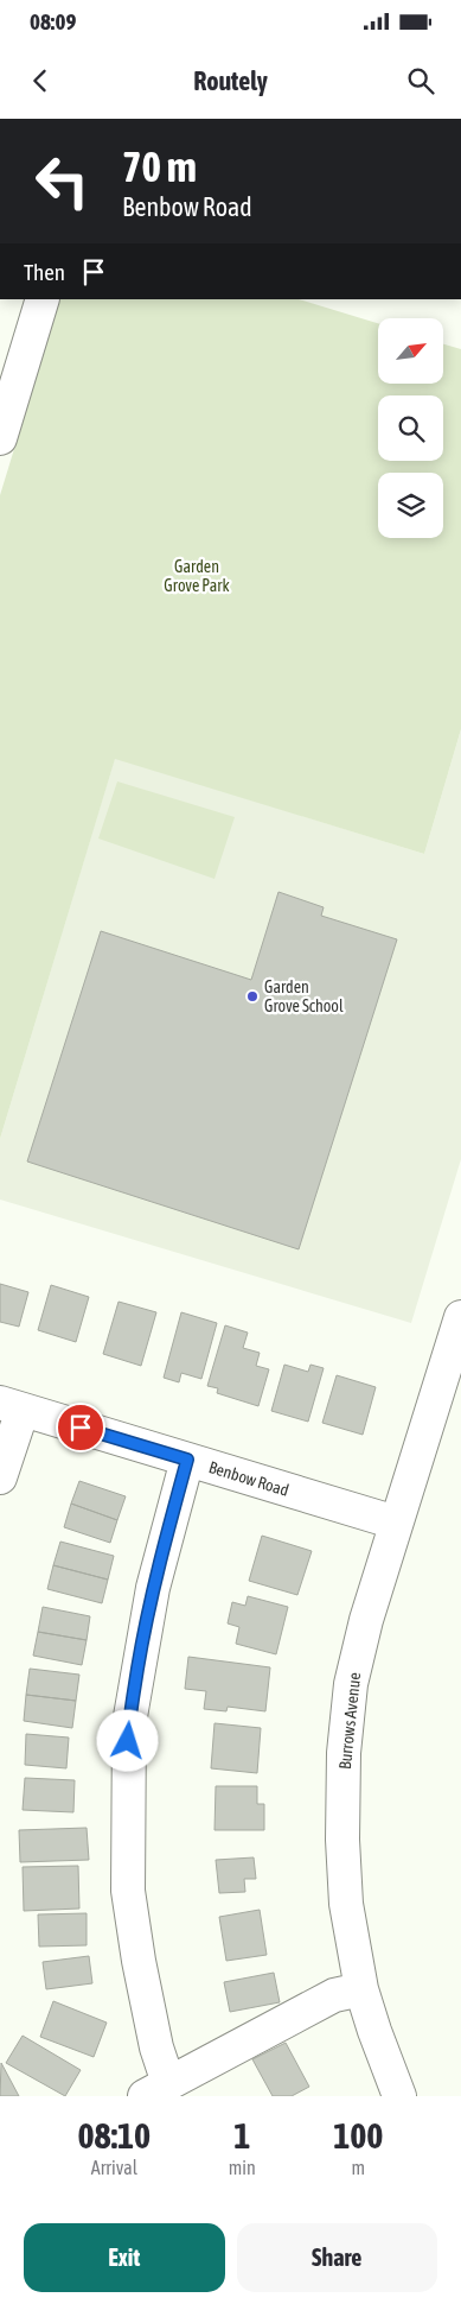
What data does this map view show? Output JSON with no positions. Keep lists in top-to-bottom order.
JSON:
{
  "streets": {
    "street": ["Benbow Road", "Burrows Avenue"]
  },
  "crossings": [
    ["Benbow Road", "Burrows Avenue"]
  ],
  "parks": ["Garden Grove Park"],
  "places": ["Garden Grove School"],
  "north": "top right",
  "page": {
    "status": "08:09",
    "header": "Routely",
    "turn": ["70 m", "Benbow Road"],
    "then": "Then",
    "eta": [
      "08:10",
      "Arrival",
      "1",
      "min",
      "100",
      "m"
    ],
    "buttons": ["Exit", "Share"]
  }
}
